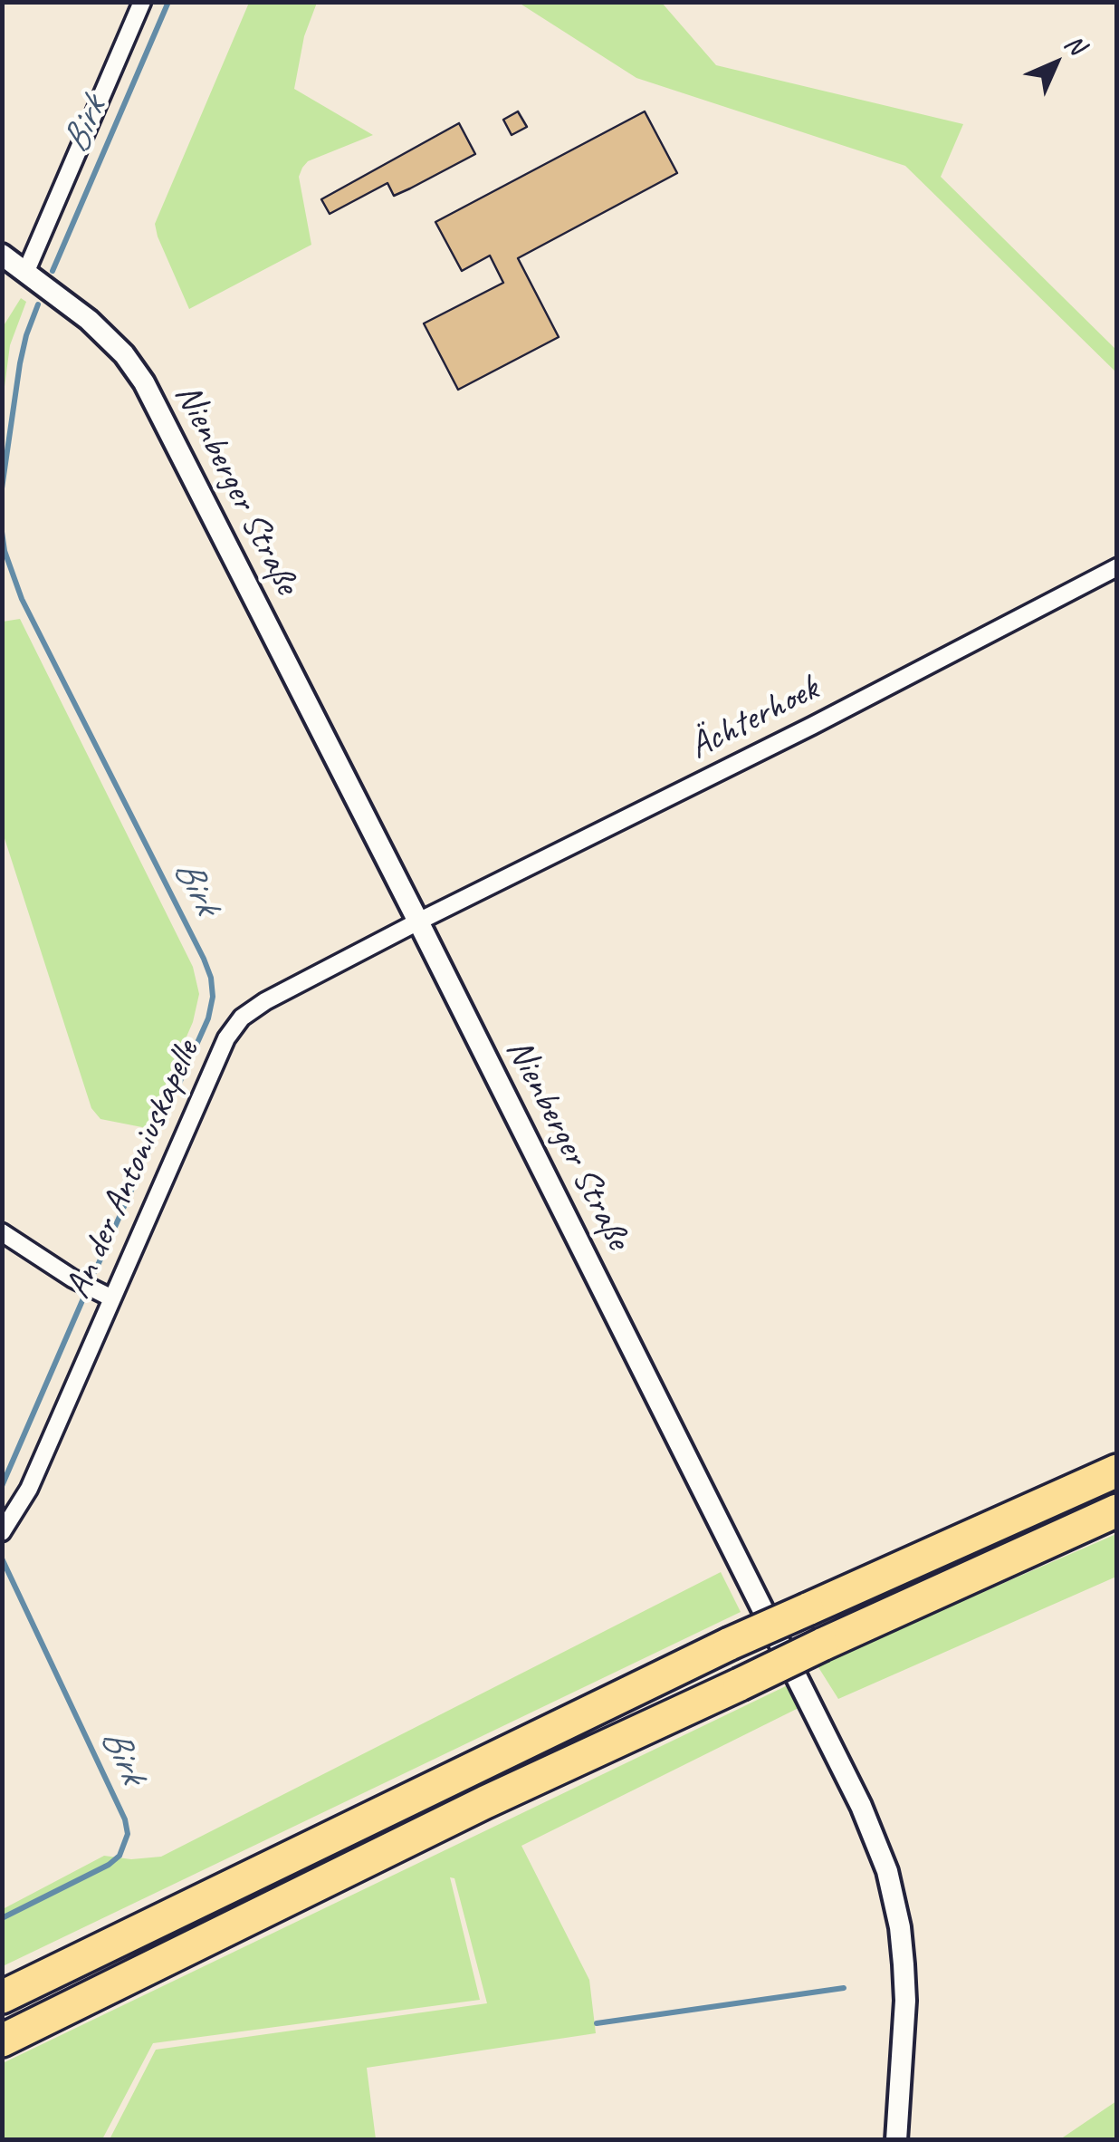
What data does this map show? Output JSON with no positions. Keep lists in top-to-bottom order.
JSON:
{
  "streets": {
    "street": ["Nienberger Straße", "Ächterhoek", "An der Antoniuskapelle"]
  },
  "crossings": [
    ["Nienberger Straße", "Ächterhoek"],
    ["Nienberger Straße", "An der Antoniuskapelle"],
    ["Ächterhoek", "An der Antoniuskapelle"]
  ],
  "water": ["Birk"],
  "north": "top right"
}
